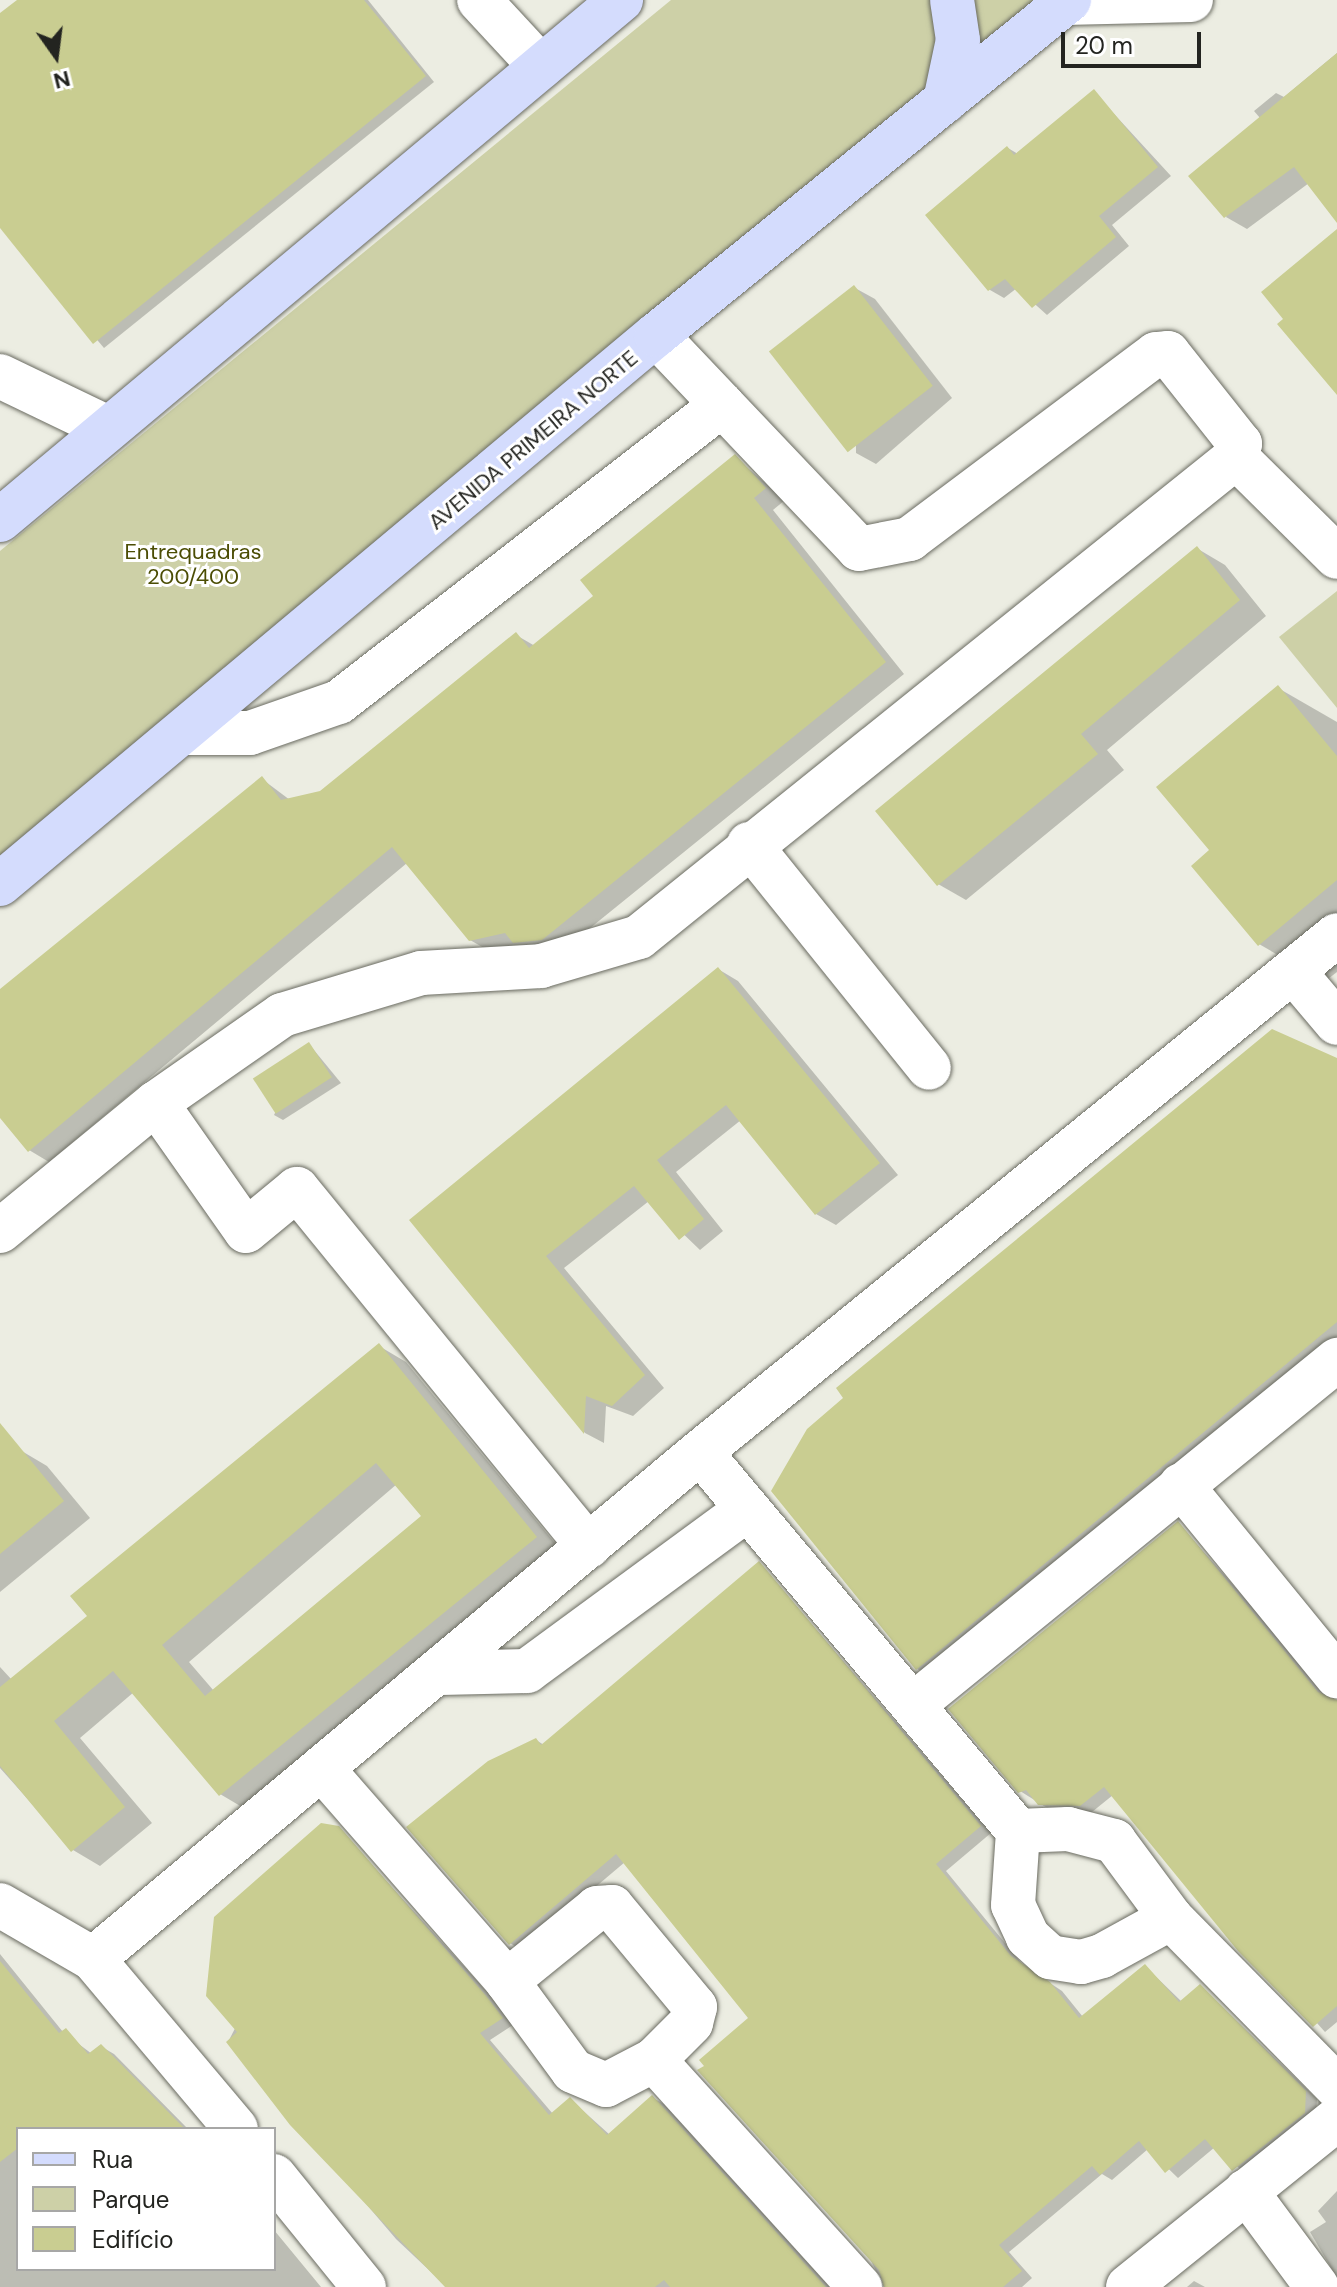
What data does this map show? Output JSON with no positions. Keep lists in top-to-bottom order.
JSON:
{
  "streets": {
    "main road": ["AVENIDA PRIMEIRA NORTE"]
  },
  "parks": ["Entrequadras 200/400"],
  "legend": ["Rua", "Parque", "Edifício"],
  "scale_bar": "20 m",
  "north": "bottom"
}
